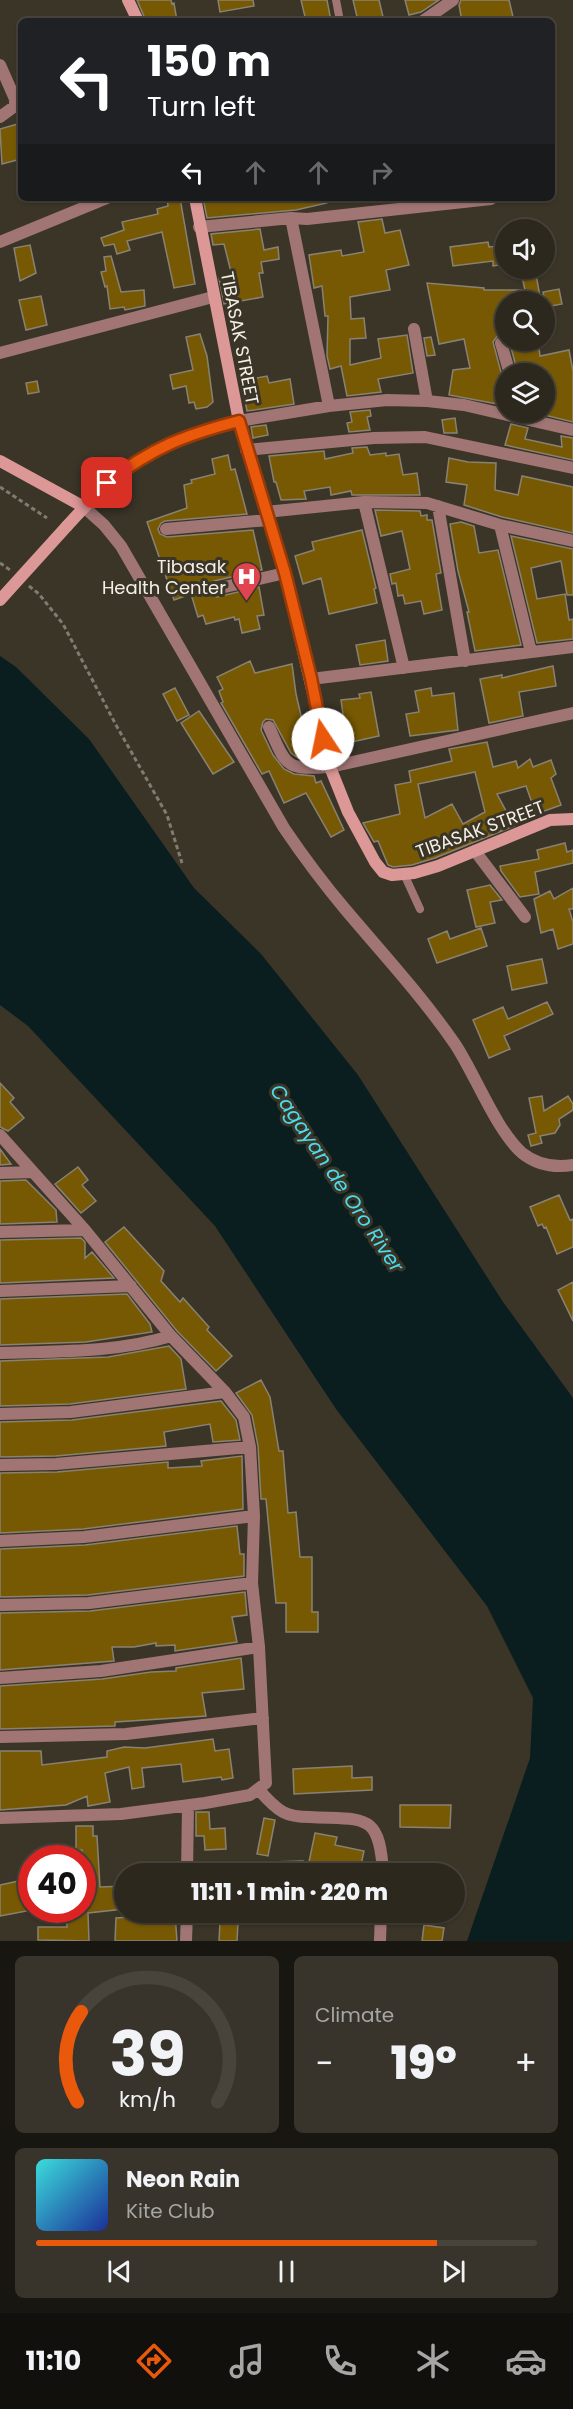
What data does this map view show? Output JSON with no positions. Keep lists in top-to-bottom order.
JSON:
{
  "streets": {
    "street": ["TIBASAK STREET"]
  },
  "water": ["Cagayan de Oro River"],
  "places": {
    "hospital": ["Tibasak Health Center"]
  },
  "page": {
    "turn": ["150 m", "Turn left"],
    "limit": "40",
    "trip": "11:11 · 1 min · 220 m",
    "tile": "Climate",
    "heat": ["−", "19°", "+"],
    "song": ["Neon Rain", "Kite Club"],
    "tabs": "11:10",
    "gauge": ["39", "km/h"]
  }
}
